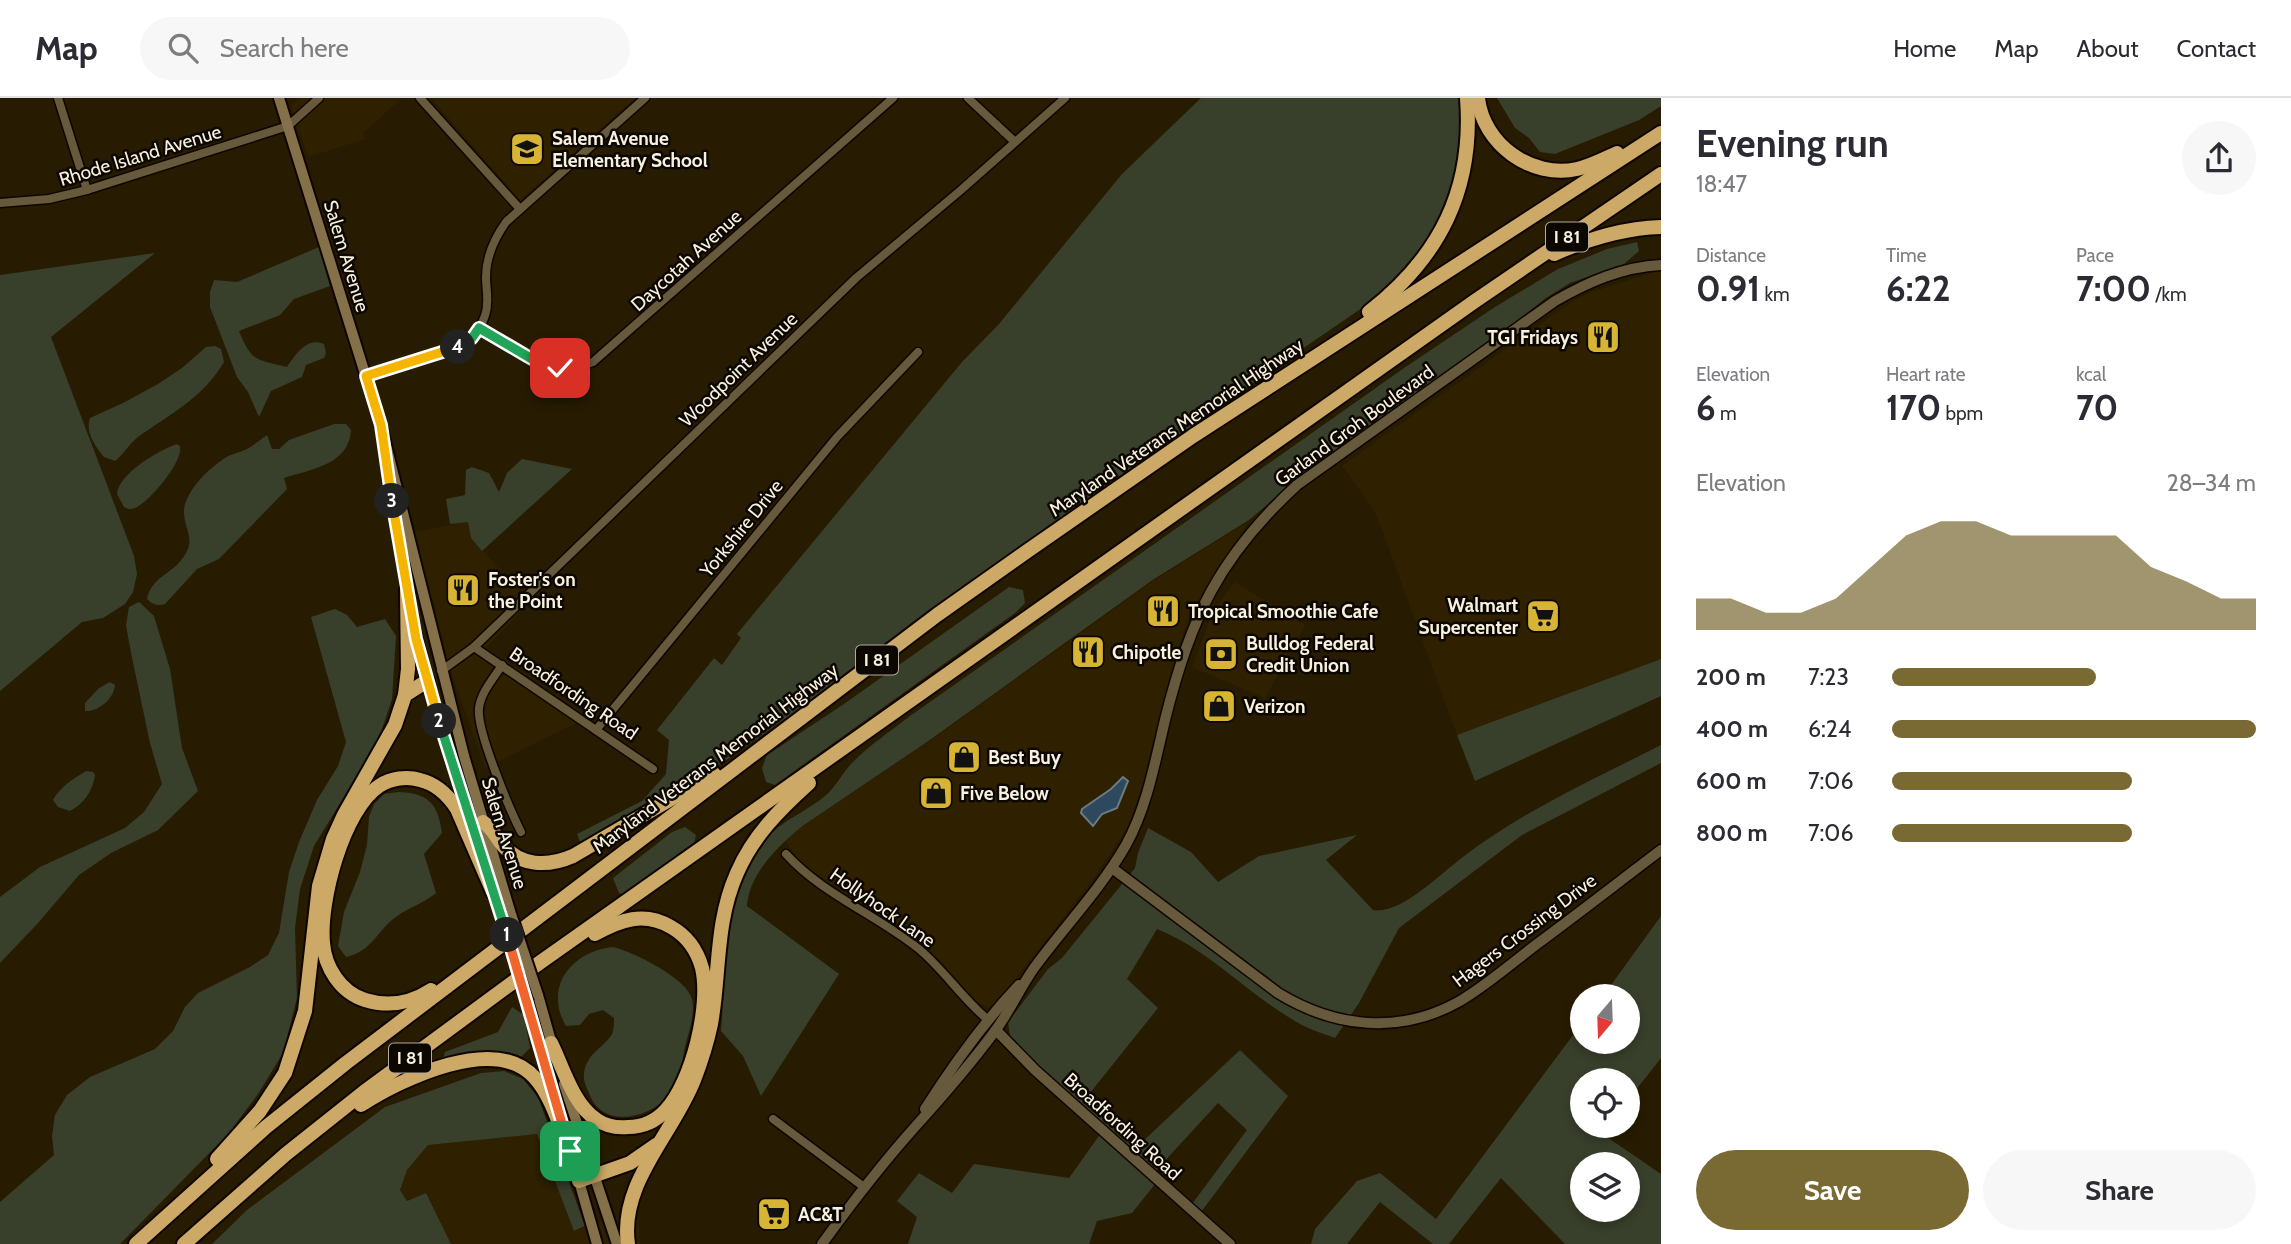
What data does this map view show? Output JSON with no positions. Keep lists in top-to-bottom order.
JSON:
{
  "streets": {
    "highway": ["I 81", "Maryland Veterans Memorial Highway"],
    "main road": ["Salem Avenue"],
    "street": [
      "Rhode Island Avenue",
      "Daycotah Avenue",
      "Woodpoint Avenue",
      "Garland Groh Boulevard",
      "Yorkshire Drive",
      "Broadfording Road",
      "Hollyhock Lane",
      "Hagers Crossing Drive"
    ]
  },
  "crossings": [
    ["Rhode Island Avenue", "Salem Avenue"],
    ["Salem Avenue", "Woodpoint Avenue"],
    ["Woodpoint Avenue", "Broadfording Road"],
    ["Garland Groh Boulevard", "Broadfording Road"],
    ["Garland Groh Boulevard", "Hollyhock Lane"],
    ["Garland Groh Boulevard", "Hagers Crossing Drive"],
    ["Yorkshire Drive", "Broadfording Road"]
  ],
  "places": {
    "school or university": ["Salem Avenue Elementary School"],
    "restaurant": [
      "TGI Fridays",
      "Foster's on the Point",
      "Tropical Smoothie Cafe",
      "Chipotle"
    ],
    "supermarket": ["Walmart Supercenter", "AC&T"],
    "bank": ["Bulldog Federal Credit Union"],
    "shop": ["Verizon", "Best Buy", "Five Below"]
  },
  "north": "bottom",
  "page": {
    "header": "Map",
    "search": "Search here",
    "nav": [
      "Home",
      "Map",
      "About",
      "Contact"
    ],
    "heading": ["Evening run", "18:47"],
    "stats": [
      ["Distance", "0.91 km"],
      ["Time", "6:22"],
      ["Pace", "7:00 /km"],
      ["Elevation", "6 m"],
      ["Heart rate", "170 bpm"],
      ["kcal", "70"]
    ],
    "pins": [
      "4",
      "3",
      "2",
      "1"
    ],
    "chart": ["Elevation", "28–34 m"],
    "list": [
      {
        "name": "200 m",
        "note": "7:23"
      },
      {
        "name": "400 m",
        "note": "6:24"
      },
      {
        "name": "600 m",
        "note": "7:06"
      },
      {
        "name": "800 m",
        "note": "7:06"
      }
    ],
    "buttons": ["Save", "Share"]
  }
}
